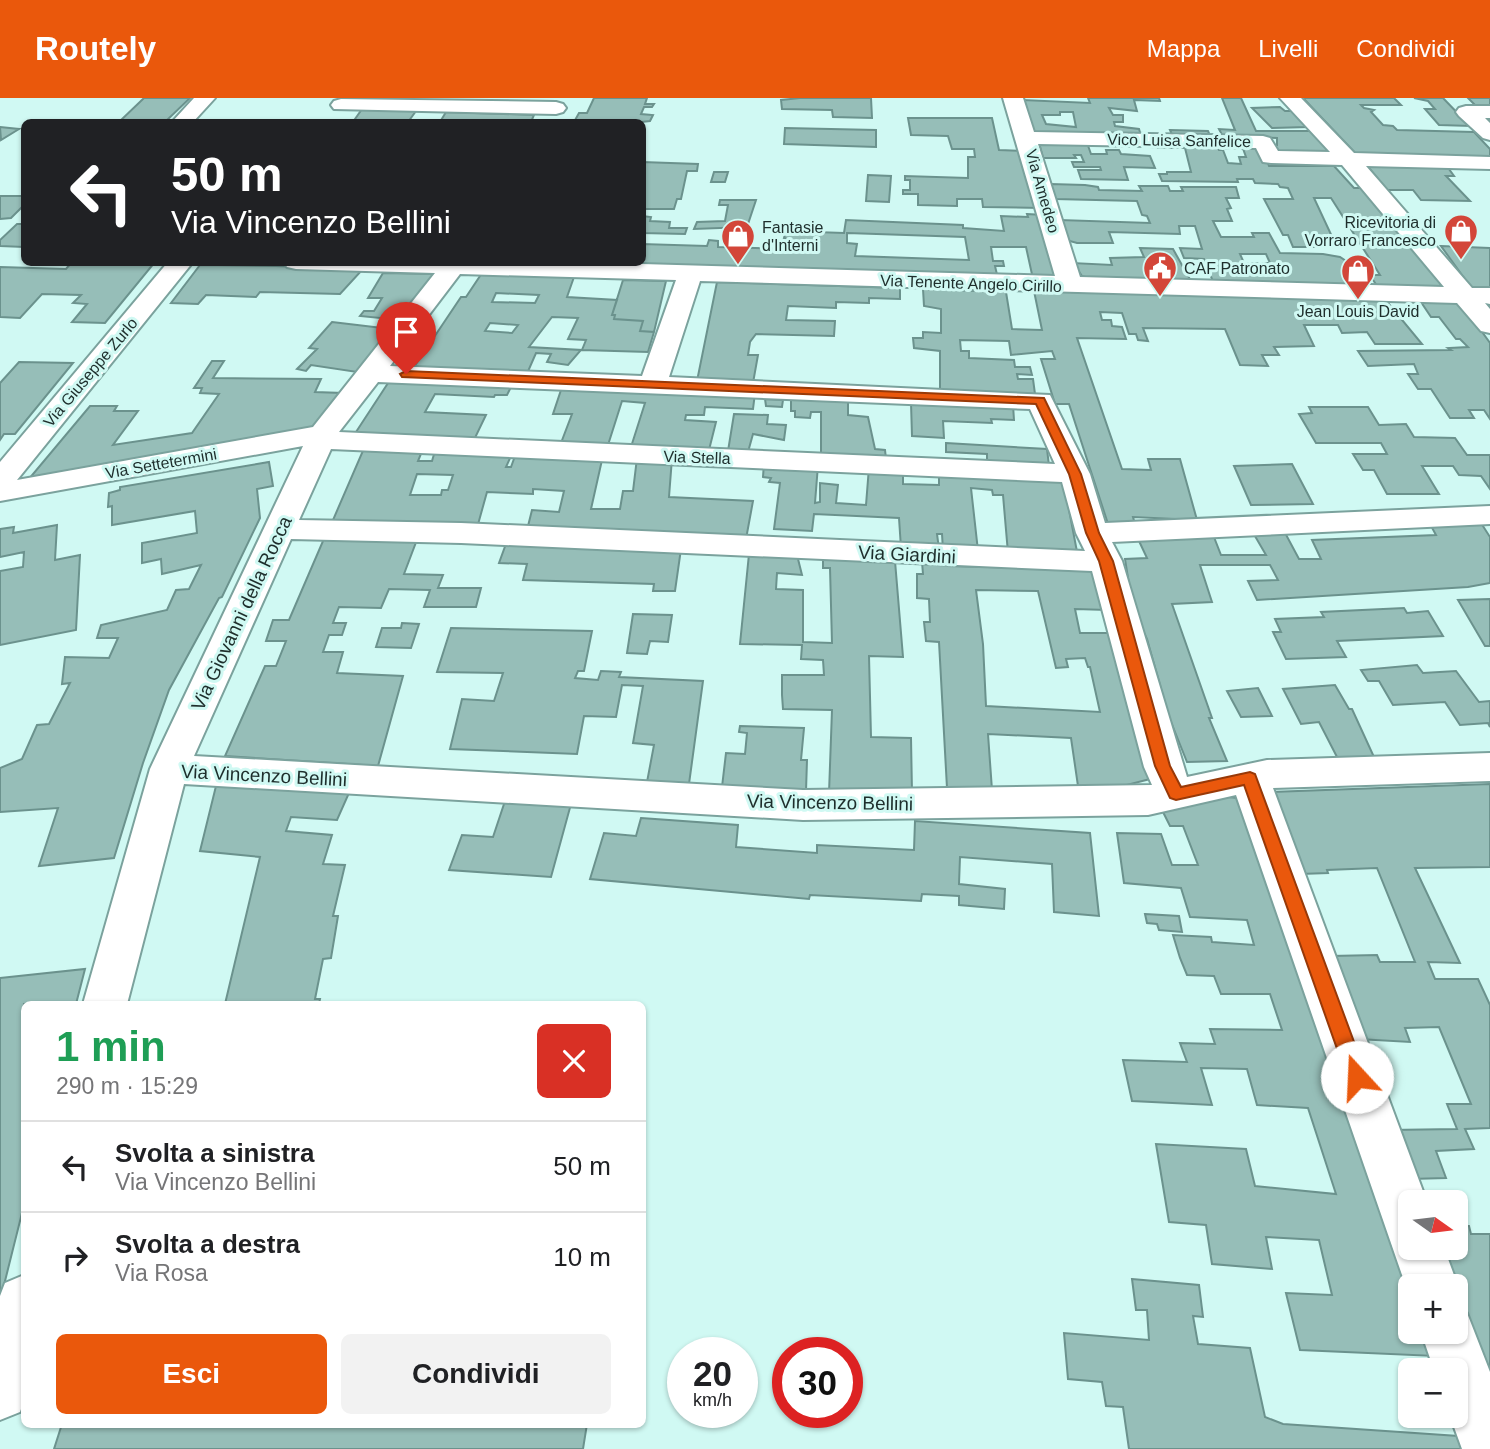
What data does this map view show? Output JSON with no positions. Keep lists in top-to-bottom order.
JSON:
{
  "streets": {
    "street": [
      "Vico Luisa Sanfelice",
      "Via Amedeo",
      "Via Tenente Angelo Cirillo",
      "Via Giuseppe Zurlo",
      "Via Stella",
      "Via Settetermini",
      "Via Giardini",
      "Via Giovanni della Rocca",
      "Via Vincenzo Bellini"
    ]
  },
  "crossings": [
    ["Vico Luisa Sanfelice", "Via Amedeo"],
    ["Via Amedeo", "Via Tenente Angelo Cirillo"],
    ["Via Stella", "Via Settetermini"],
    ["Via Stella", "Via Giovanni della Rocca"],
    ["Via Settetermini", "Via Giovanni della Rocca"],
    ["Via Giardini", "Via Giovanni della Rocca"],
    ["Via Giovanni della Rocca", "Via Vincenzo Bellini"]
  ],
  "places": {
    "shop": ["Ricevitoria di Vorraro Francesco", "Fantasie d'Interni", "Jean Louis David"],
    "public building": ["CAF Patronato"]
  },
  "north": "right",
  "page": {
    "header": "Routely",
    "nav": ["Mappa", "Livelli", "Condividi"],
    "turn": ["50 m", "Via Vincenzo Bellini"],
    "heading": ["1 min", "290 m · 15:29"],
    "list": [
      {
        "name": "Svolta a sinistra",
        "note": "Via Vincenzo Bellini",
        "value": "50 m"
      },
      {
        "name": "Svolta a destra",
        "note": "Via Rosa",
        "value": "10 m"
      }
    ],
    "map_buttons": ["+", "−"],
    "buttons": ["Esci", "Condividi"],
    "speed": "20 km/h",
    "limit": "30"
  }
}
